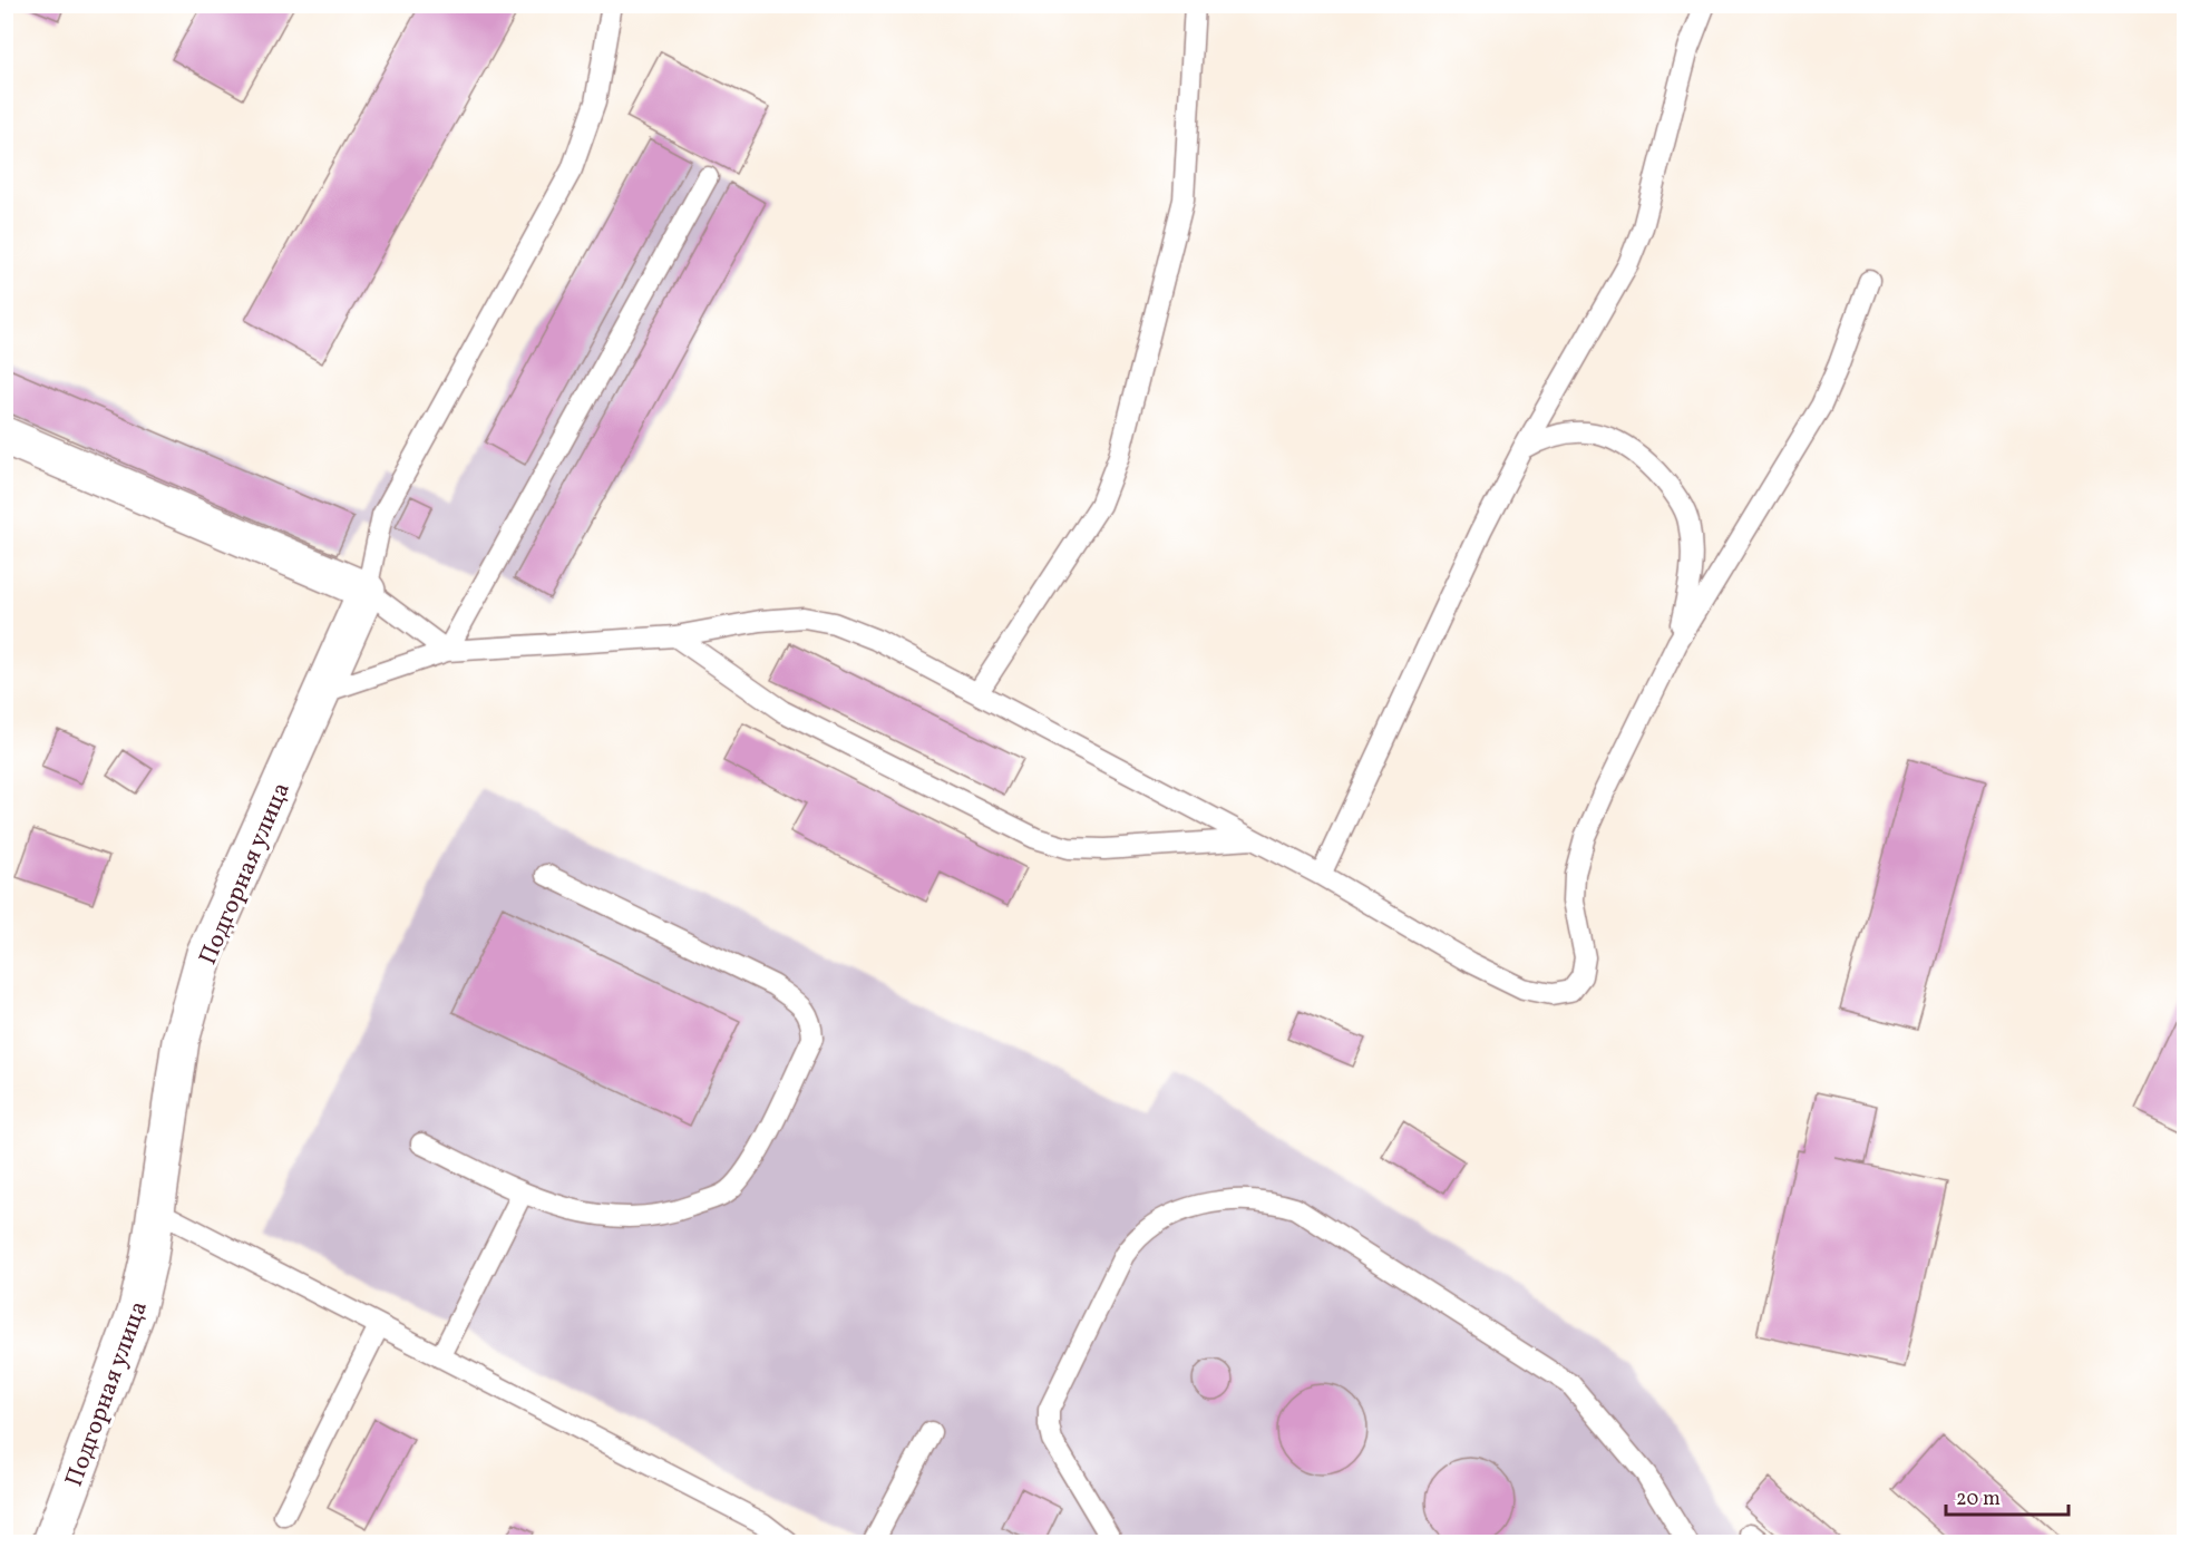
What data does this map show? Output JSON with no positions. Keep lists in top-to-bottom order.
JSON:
{
  "streets": {
    "street": ["Подгорная улица"]
  },
  "scale_bar": "20 m"
}
